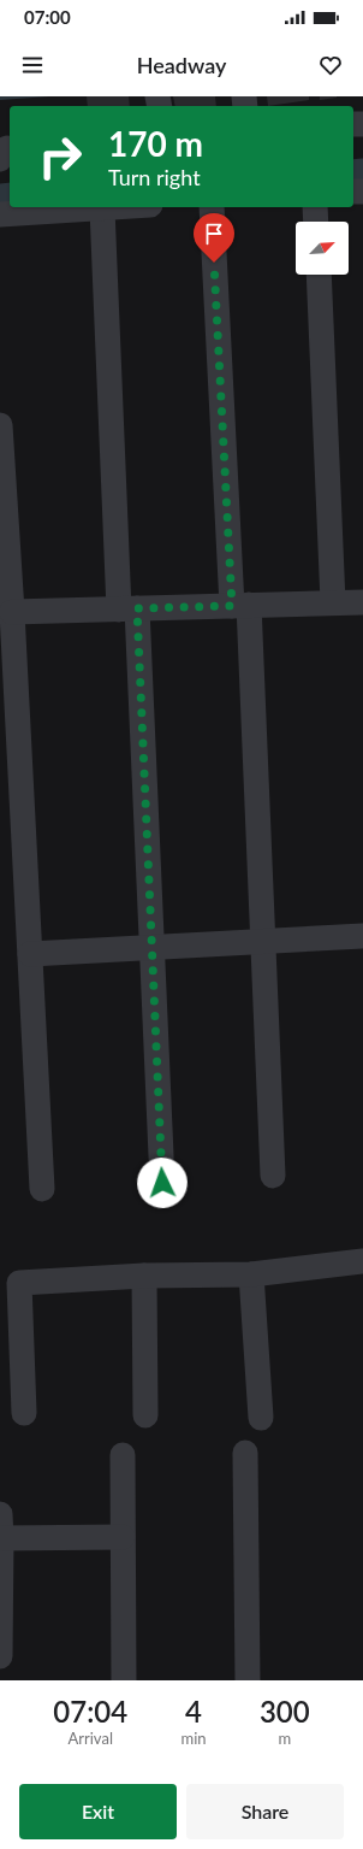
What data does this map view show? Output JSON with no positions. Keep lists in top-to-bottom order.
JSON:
{
  "north": "top right",
  "page": {
    "status": "07:00",
    "header": "Headway",
    "turn": ["170 m", "Turn right"],
    "eta": [
      "07:04",
      "Arrival",
      "4",
      "min",
      "300",
      "m"
    ],
    "buttons": ["Exit", "Share"]
  }
}
